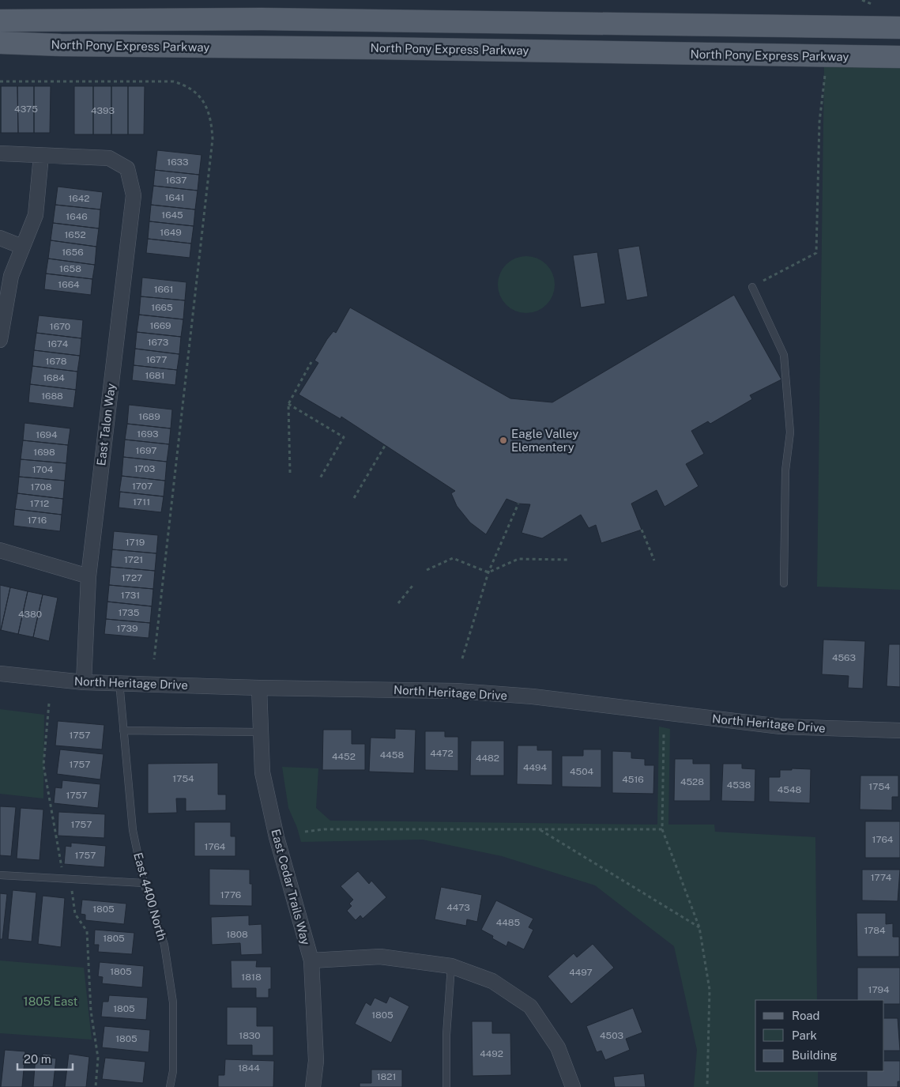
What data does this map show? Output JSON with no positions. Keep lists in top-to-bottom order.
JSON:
{
  "streets": {
    "main road": ["North Pony Express Parkway"],
    "street": ["East Talon Way", "North Heritage Drive", "East Cedar Trails Way"],
    "lane": ["East 4400 North"]
  },
  "crossings": [
    ["East Talon Way", "North Heritage Drive"],
    ["North Heritage Drive", "East Cedar Trails Way"],
    ["North Heritage Drive", "East 4400 North"]
  ],
  "parks": ["1805 East"],
  "places": ["Eagle Valley Elementery"],
  "house_numbers": [
    "4375",
    "4393",
    "1633",
    "1637",
    "1641",
    "1642",
    "1645",
    "1646",
    "1649",
    "1652",
    "1656",
    "1658",
    "1664",
    "1661",
    "1665",
    "1669",
    "1670",
    "1673",
    "1674",
    "1677",
    "1678",
    "1681",
    "1684",
    "1688",
    "1689",
    "1693",
    "1694",
    "1697",
    "1698",
    "1703",
    "1704",
    "1707",
    "1708",
    "1711",
    "1712",
    "1716",
    "1719",
    "1721",
    "1727",
    "1731",
    "1735",
    "4380",
    "1739",
    "4563",
    "1757",
    "4472",
    "4458",
    "4452",
    "4482",
    "1757",
    "4494",
    "4504",
    "1754",
    "4516",
    "4528",
    "4538",
    "1754",
    "4548",
    "1757",
    "1757",
    "1764",
    "1764",
    "1757",
    "1774",
    "1776",
    "4473",
    "1805",
    "4485",
    "1784",
    "1808",
    "1805",
    "1805",
    "4497",
    "1818",
    "1794",
    "1805",
    "1805",
    "1830",
    "4503",
    "1805",
    "4492",
    "1844",
    "1821"
  ],
  "legend": ["Road", "Park", "Building"],
  "scale_bar": "20 m"
}
